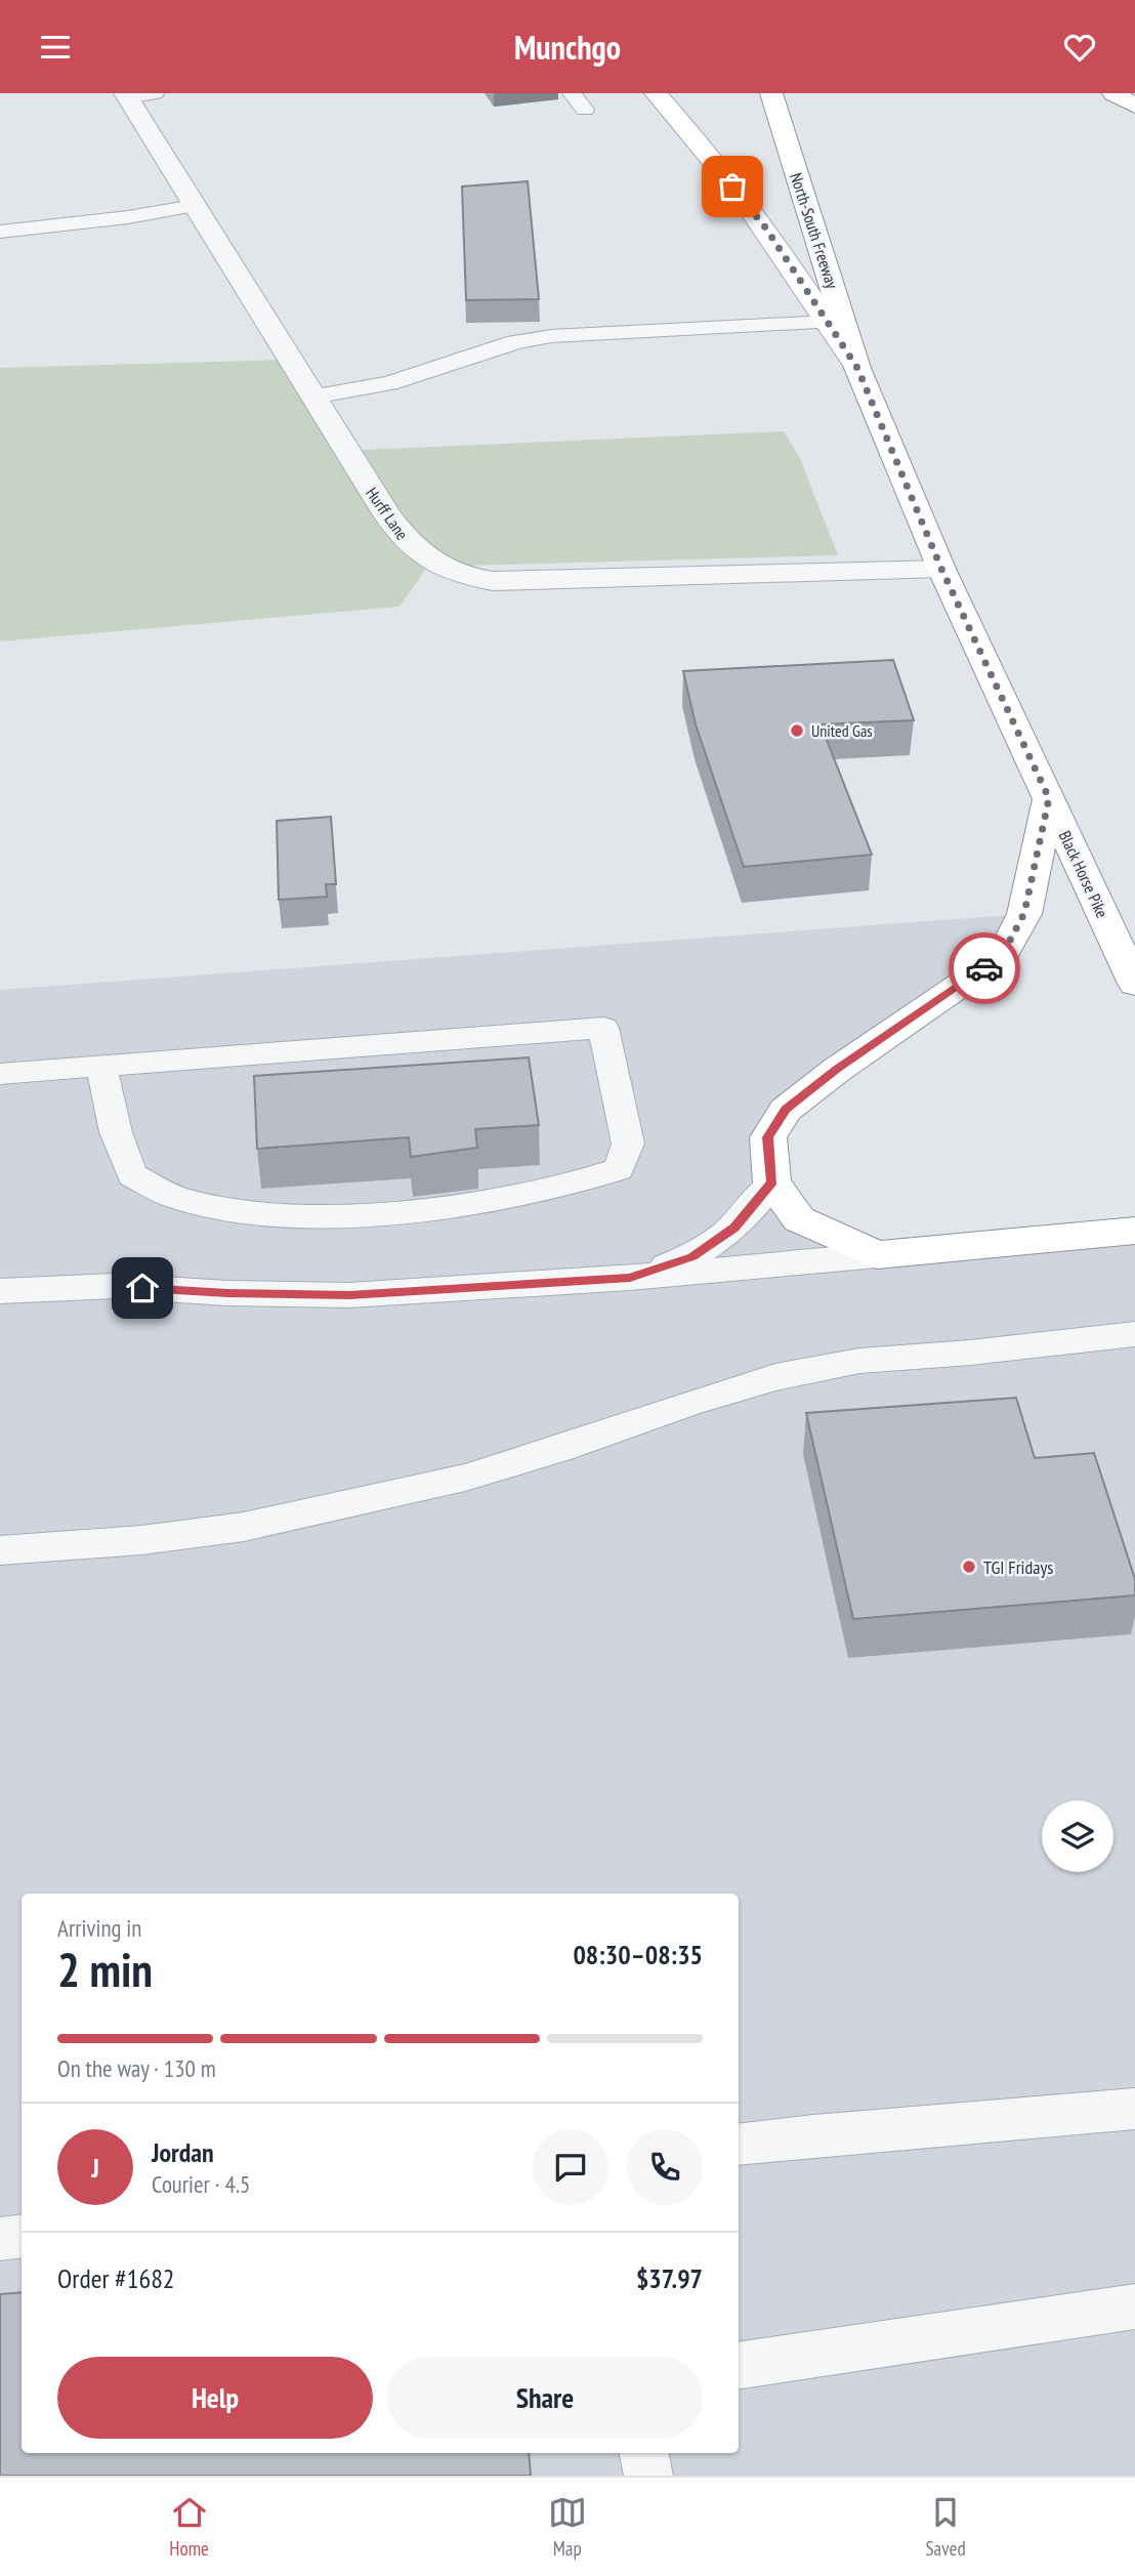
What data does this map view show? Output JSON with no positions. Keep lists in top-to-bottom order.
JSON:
{
  "streets": {
    "main road": ["North-South Freeway", "Black Horse Pike"],
    "street": ["Hurff Lane"]
  },
  "crossings": [
    ["North-South Freeway", "Black Horse Pike"],
    ["Hurff Lane", "Black Horse Pike"]
  ],
  "places": ["United Gas", "TGI Fridays"],
  "page": {
    "header": "Munchgo",
    "heading": ["2 min", "Arriving in", "08:30–08:35"],
    "panel": [
      "Jordan",
      "Courier · 4.5",
      "Order #1682",
      "$37.97"
    ],
    "bar": "On the way · 130 m",
    "round": "J",
    "buttons": ["Help", "Share"],
    "tabs": ["Home", "Map", "Saved"]
  }
}
